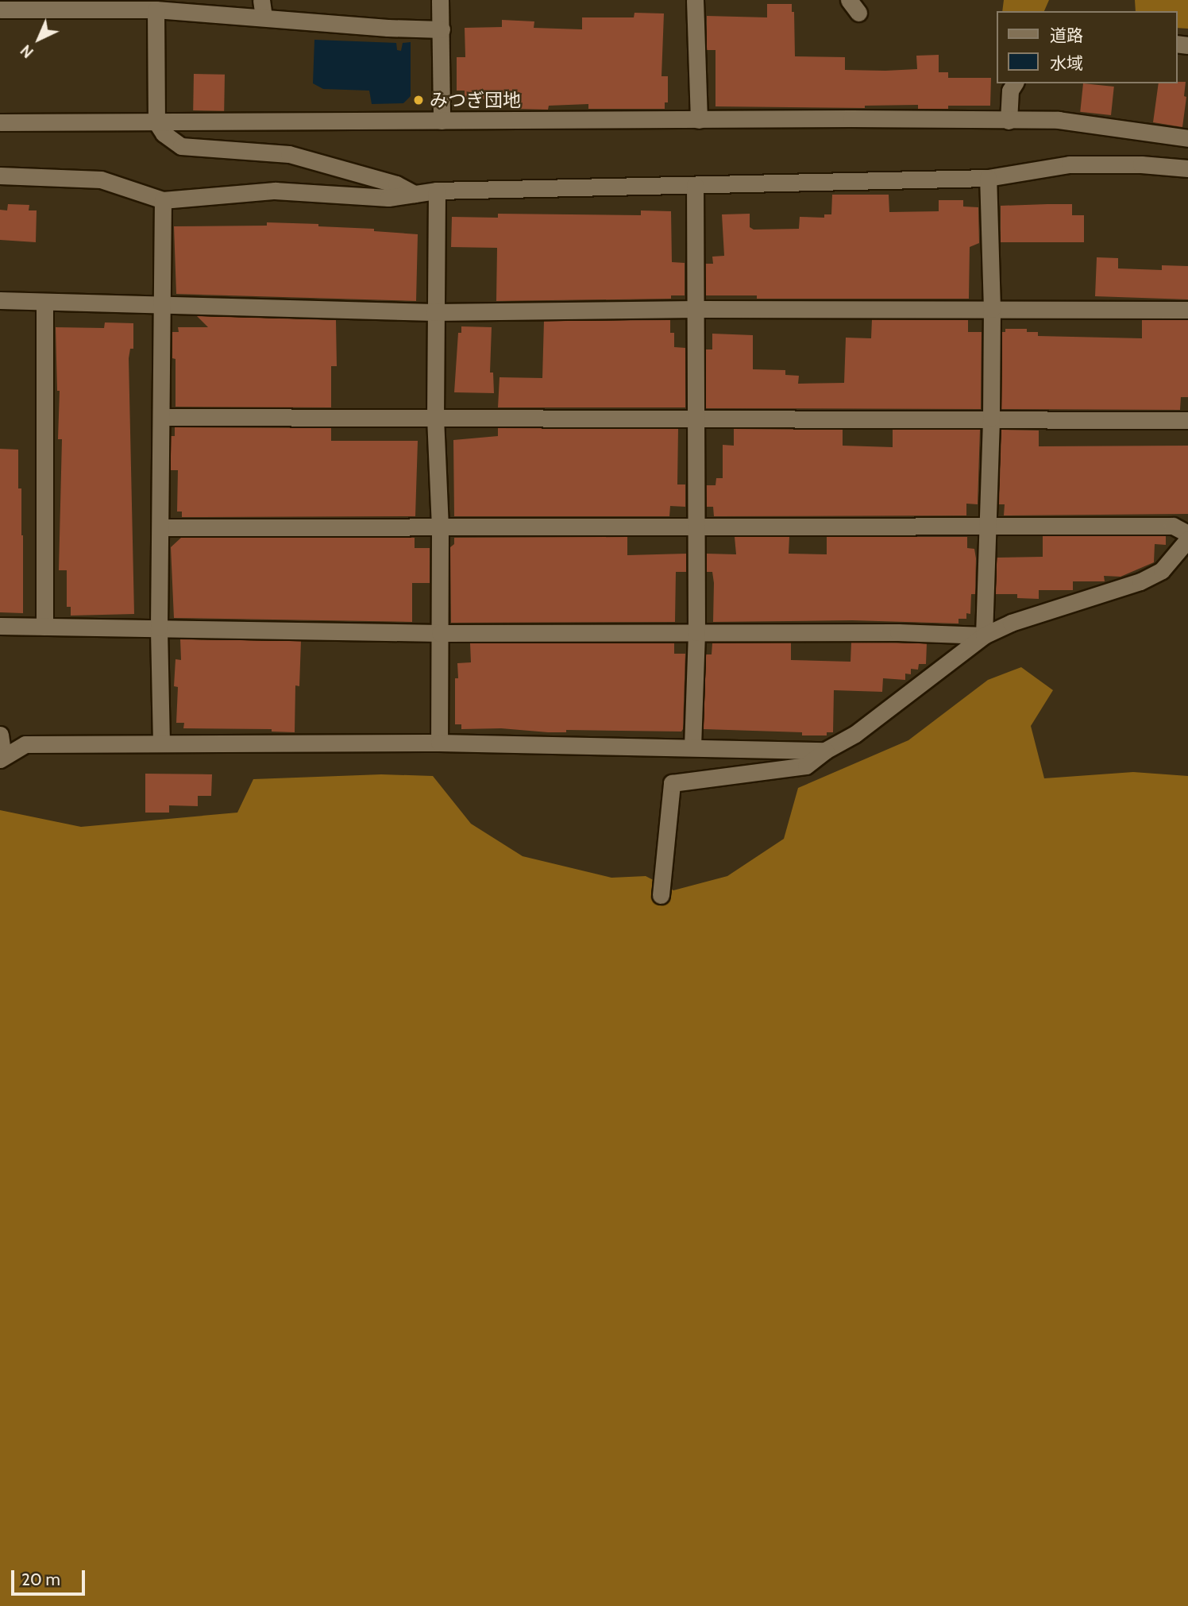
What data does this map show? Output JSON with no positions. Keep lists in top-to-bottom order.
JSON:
{
  "places": ["みつぎ団地"],
  "legend": ["道路", "水域"],
  "scale_bar": "20 m",
  "north": "bottom left"
}
